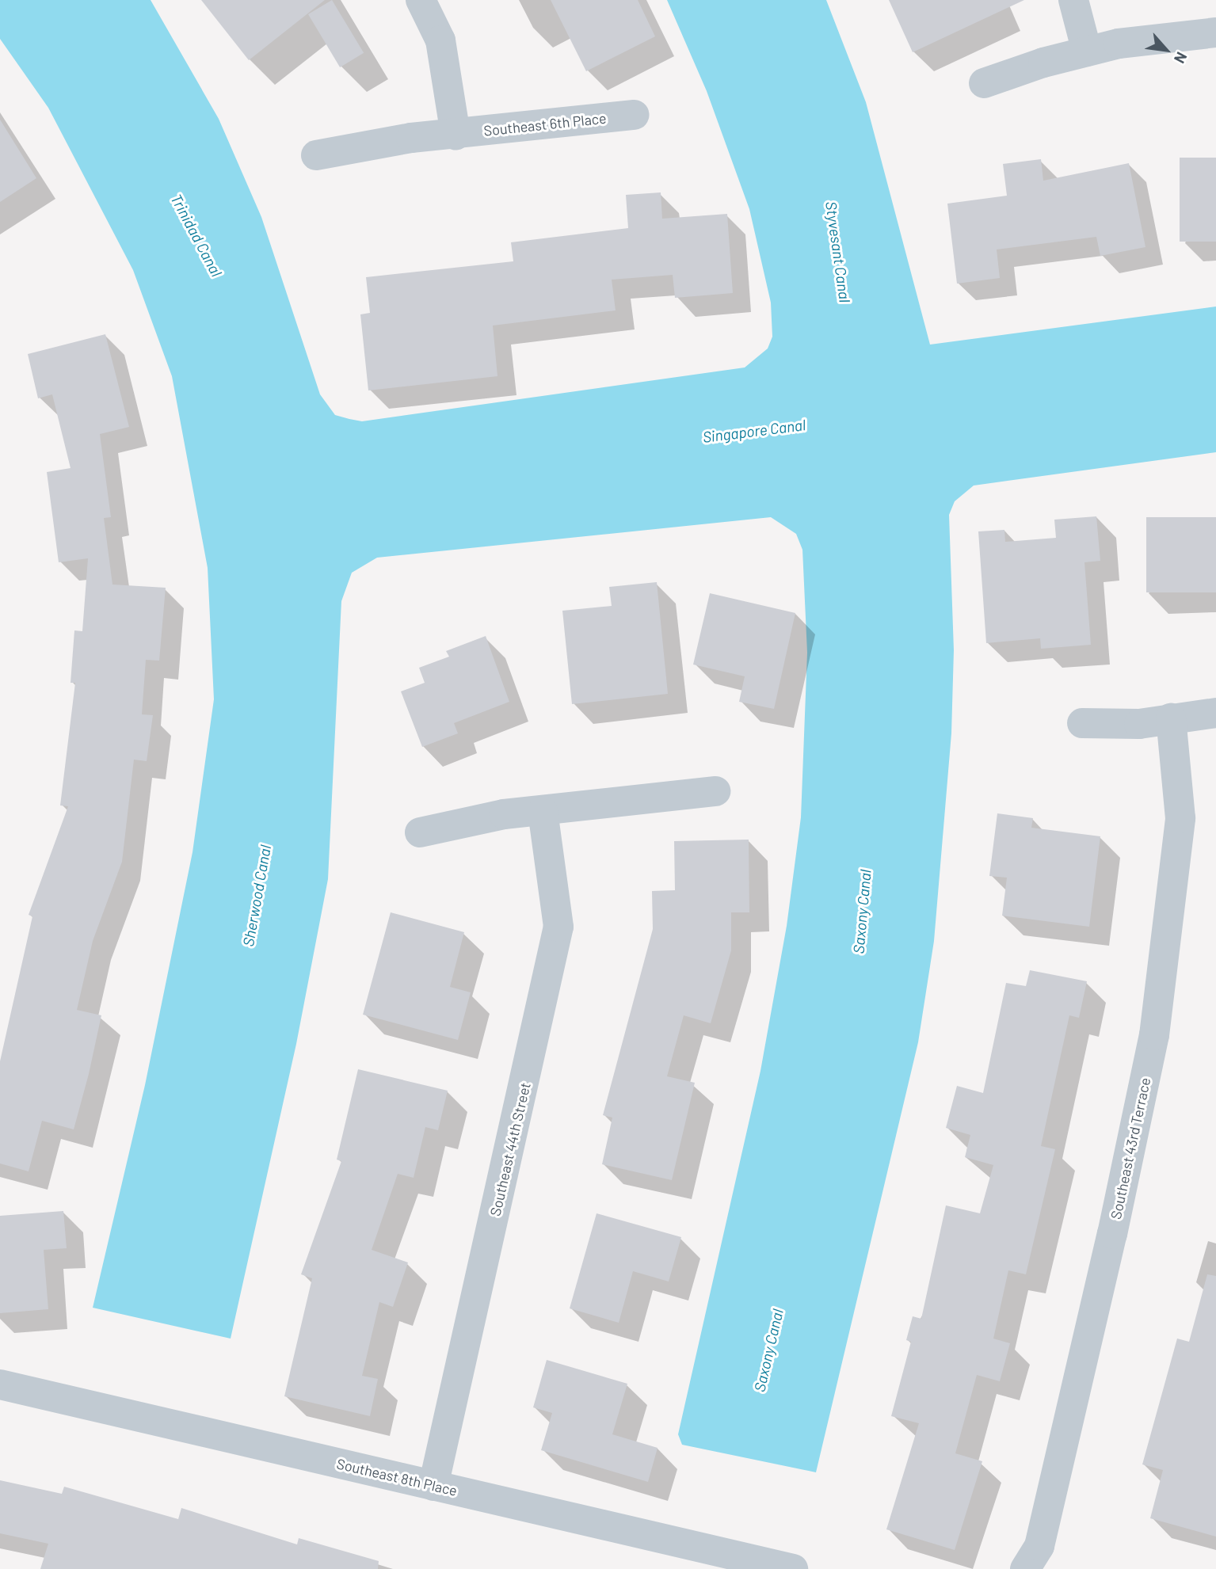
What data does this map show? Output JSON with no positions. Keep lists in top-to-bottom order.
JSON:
{
  "streets": {
    "street": [
      "Southeast 6th Place",
      "Southeast 43rd Terrace",
      "Southeast 44th Street",
      "Southeast 8th Place"
    ]
  },
  "crossings": [
    ["Southeast 44th Street", "Southeast 8th Place"]
  ],
  "water": [
    "Trinidad Canal",
    "Styvesant Canal",
    "Singapore Canal",
    "Sherwood Canal",
    "Saxony Canal"
  ],
  "north": "bottom right"
}
